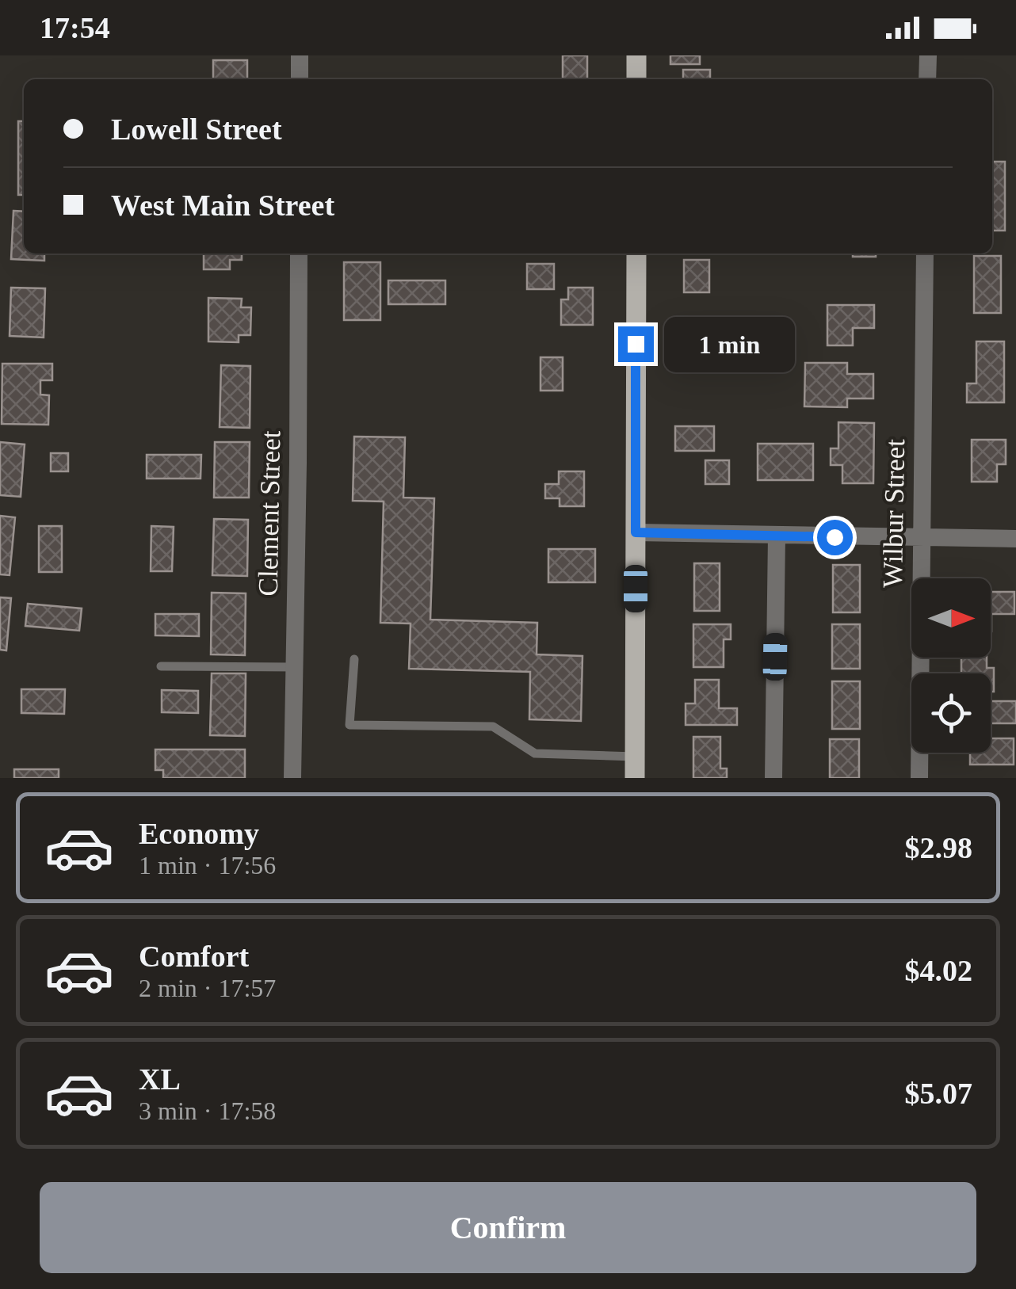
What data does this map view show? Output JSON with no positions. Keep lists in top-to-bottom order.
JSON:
{
  "streets": {
    "street": ["Clement Street", "Wilbur Street"]
  },
  "north": "right",
  "page": {
    "status": "17:54",
    "banner": ["Lowell Street", "West Main Street"],
    "bubble": "1 min",
    "list": [
      {
        "name": "Economy",
        "note": "1 min · 17:56",
        "value": "$2.98"
      },
      {
        "name": "Comfort",
        "note": "2 min · 17:57",
        "value": "$4.02"
      },
      {
        "name": "XL",
        "note": "3 min · 17:58",
        "value": "$5.07"
      }
    ],
    "buttons": "Confirm"
  }
}
